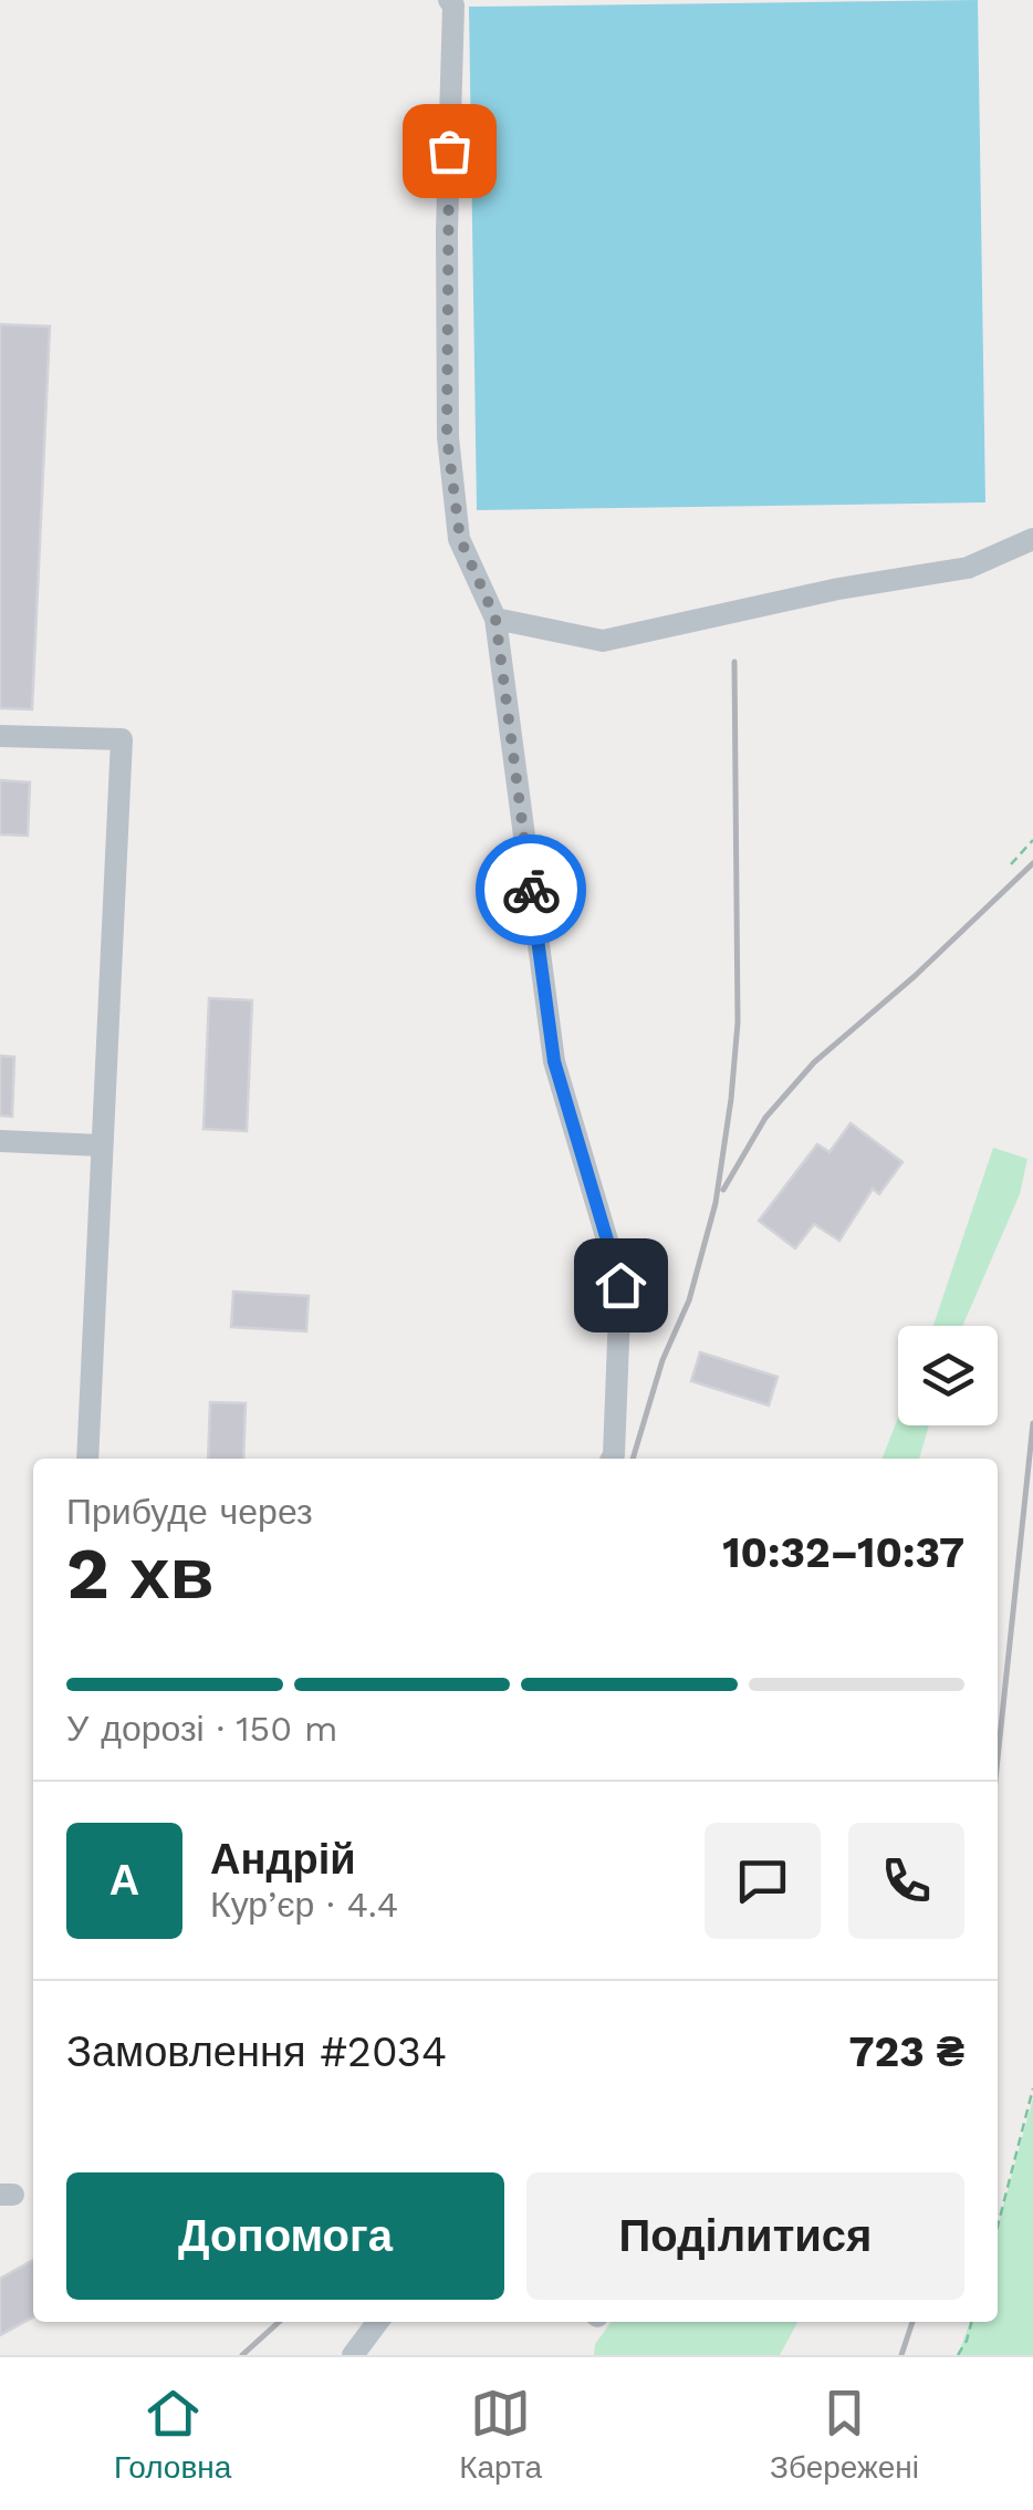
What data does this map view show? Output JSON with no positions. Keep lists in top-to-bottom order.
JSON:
{
  "page": {
    "heading": ["2 хв", "Прибуде через", "10:32–10:37"],
    "panel": [
      "Андрій",
      "Кур’єр · 4.4",
      "Замовлення #2034",
      "723 ₴"
    ],
    "bar": "У дорозі · 150 m",
    "round": "А",
    "buttons": ["Допомога", "Поділитися"],
    "tabs": ["Головна", "Карта", "Збережені"]
  }
}
